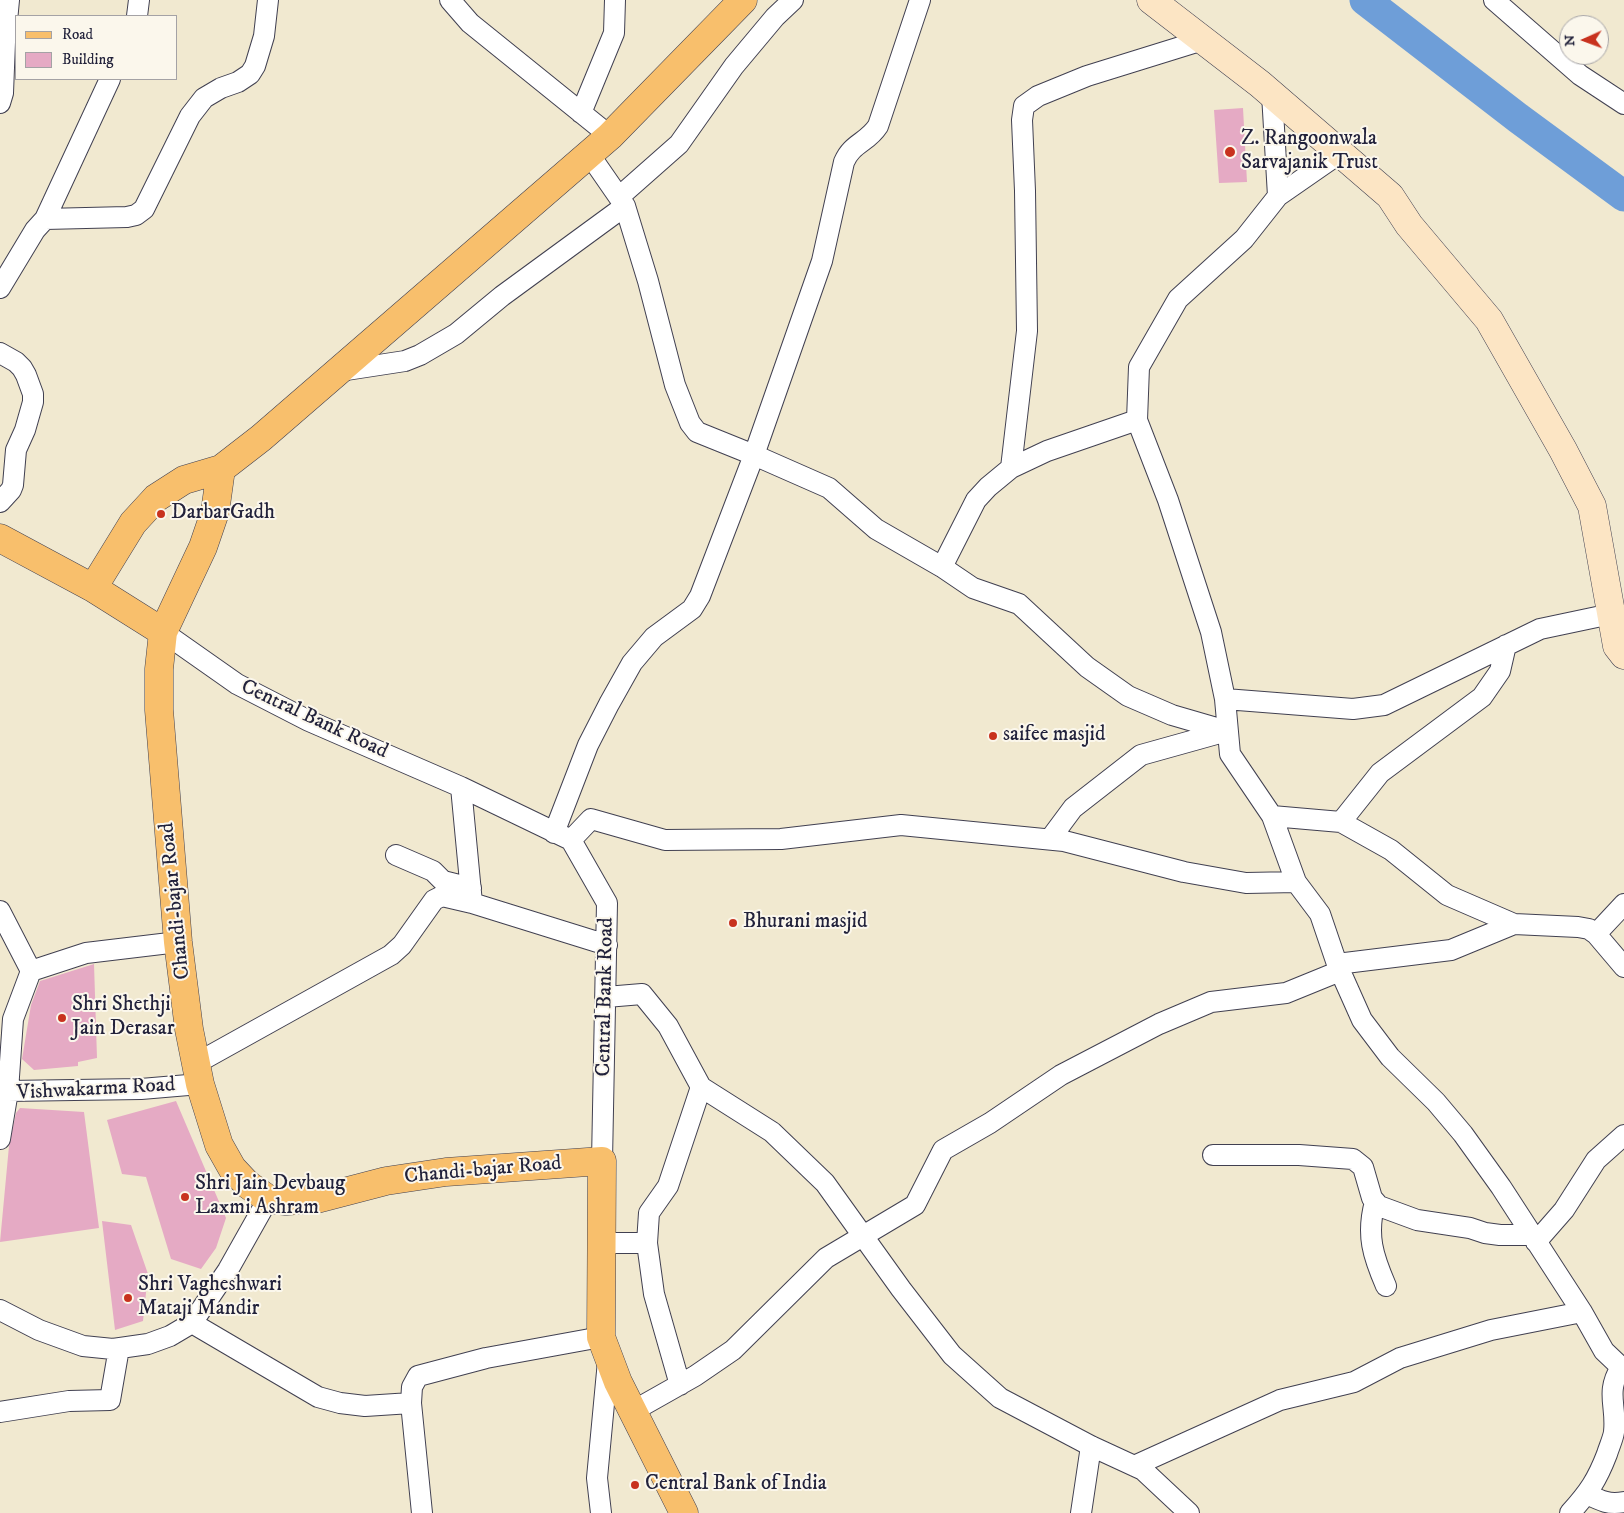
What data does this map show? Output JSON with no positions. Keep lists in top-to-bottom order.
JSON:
{
  "streets": {
    "main road": ["Central Bank Road", "Chandi-bajar Road"],
    "street": ["Vishwakarma Road"]
  },
  "crossings": [
    ["Central Bank Road", "Chandi-bajar Road"],
    ["Chandi-bajar Road", "Vishwakarma Road"]
  ],
  "places": [
    "Z. Rangoonwala Sarvajanik Trust",
    "DarbarGadh",
    "saifee masjid",
    "Bhurani masjid",
    "Shri Shethji Jain Derasar",
    "Shri Jain Devbaug Laxmi Ashram",
    "Shri Vagheshwari Mataji Mandir",
    "Central Bank of India"
  ],
  "legend": ["Road", "Building"],
  "north": "left"
}
